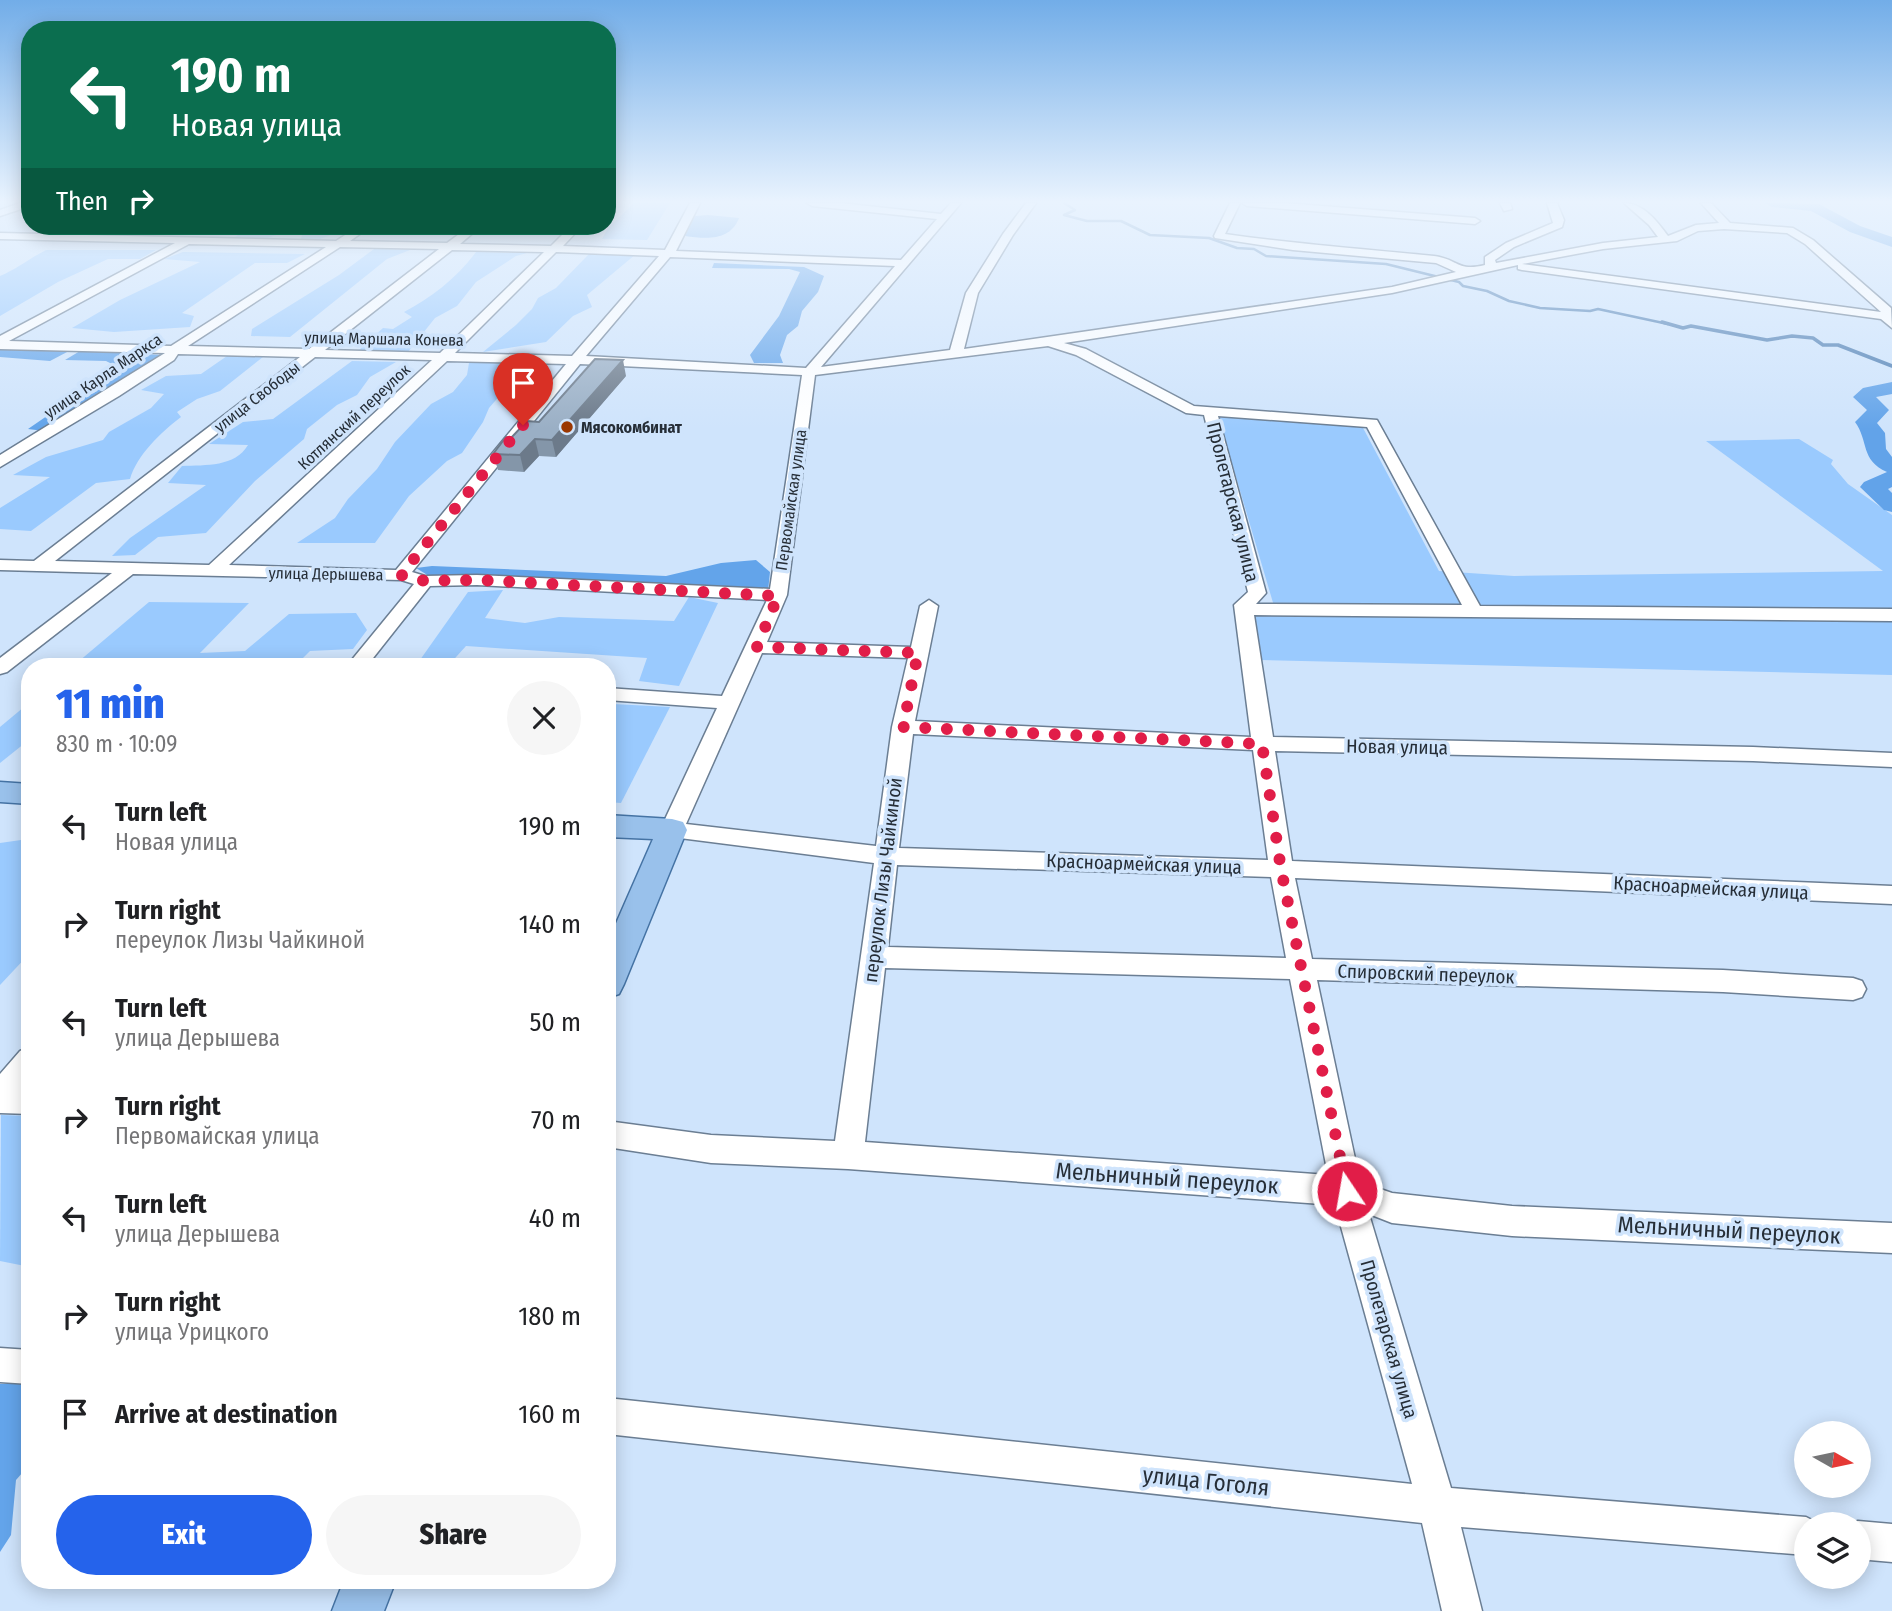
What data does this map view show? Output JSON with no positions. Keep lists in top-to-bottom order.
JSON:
{
  "streets": {
    "main road": ["Первомайская улица", "Красноармейская улица"],
    "street": [
      "улица Маршала Конева",
      "улица Карла Маркса",
      "улица Свободы",
      "Котлянский переулок",
      "Пролетарская улица",
      "улица Дерышева",
      "Новая улица",
      "переулок Лизы Чайкиной",
      "Спировский переулок",
      "Мельничный переулок",
      "улица Гоголя"
    ]
  },
  "crossings": [
    ["улица Маршала Конева", "улица Карла Маркса"],
    ["улица Маршала Конева", "улица Свободы"],
    ["улица Маршала Конева", "Котлянский переулок"],
    ["улица Маршала Конева", "Первомайская улица"],
    ["улица Свободы", "улица Дерышева"],
    ["Котлянский переулок", "улица Дерышева"],
    ["Первомайская улица", "улица Дерышева"],
    ["Первомайская улица", "Красноармейская улица"],
    ["Пролетарская улица", "Новая улица"],
    ["Пролетарская улица", "Красноармейская улица"],
    ["Пролетарская улица", "Спировский переулок"],
    ["Пролетарская улица", "Мельничный переулок"],
    ["Пролетарская улица", "улица Гоголя"],
    ["Новая улица", "переулок Лизы Чайкиной"],
    ["Красноармейская улица", "переулок Лизы Чайкиной"],
    ["переулок Лизы Чайкиной", "Спировский переулок"],
    ["переулок Лизы Чайкиной", "Мельничный переулок"]
  ],
  "places": ["Мясокомбинат"],
  "north": "right",
  "page": {
    "turn": ["190 m", "Новая улица"],
    "then": "Then",
    "heading": ["11 min", "830 m · 10:09"],
    "list": [
      {
        "name": "Turn left",
        "note": "Новая улица",
        "value": "190 m"
      },
      {
        "name": "Turn right",
        "note": "переулок Лизы Чайкиной",
        "value": "140 m"
      },
      {
        "name": "Turn left",
        "note": "улица Дерышева",
        "value": "50 m"
      },
      {
        "name": "Turn right",
        "note": "Первомайская улица",
        "value": "70 m"
      },
      {
        "name": "Turn left",
        "note": "улица Дерышева",
        "value": "40 m"
      },
      {
        "name": "Turn right",
        "note": "улица Урицкого",
        "value": "180 m"
      },
      {
        "name": "Arrive at destination",
        "value": "160 m"
      }
    ],
    "buttons": ["Exit", "Share"]
  }
}
